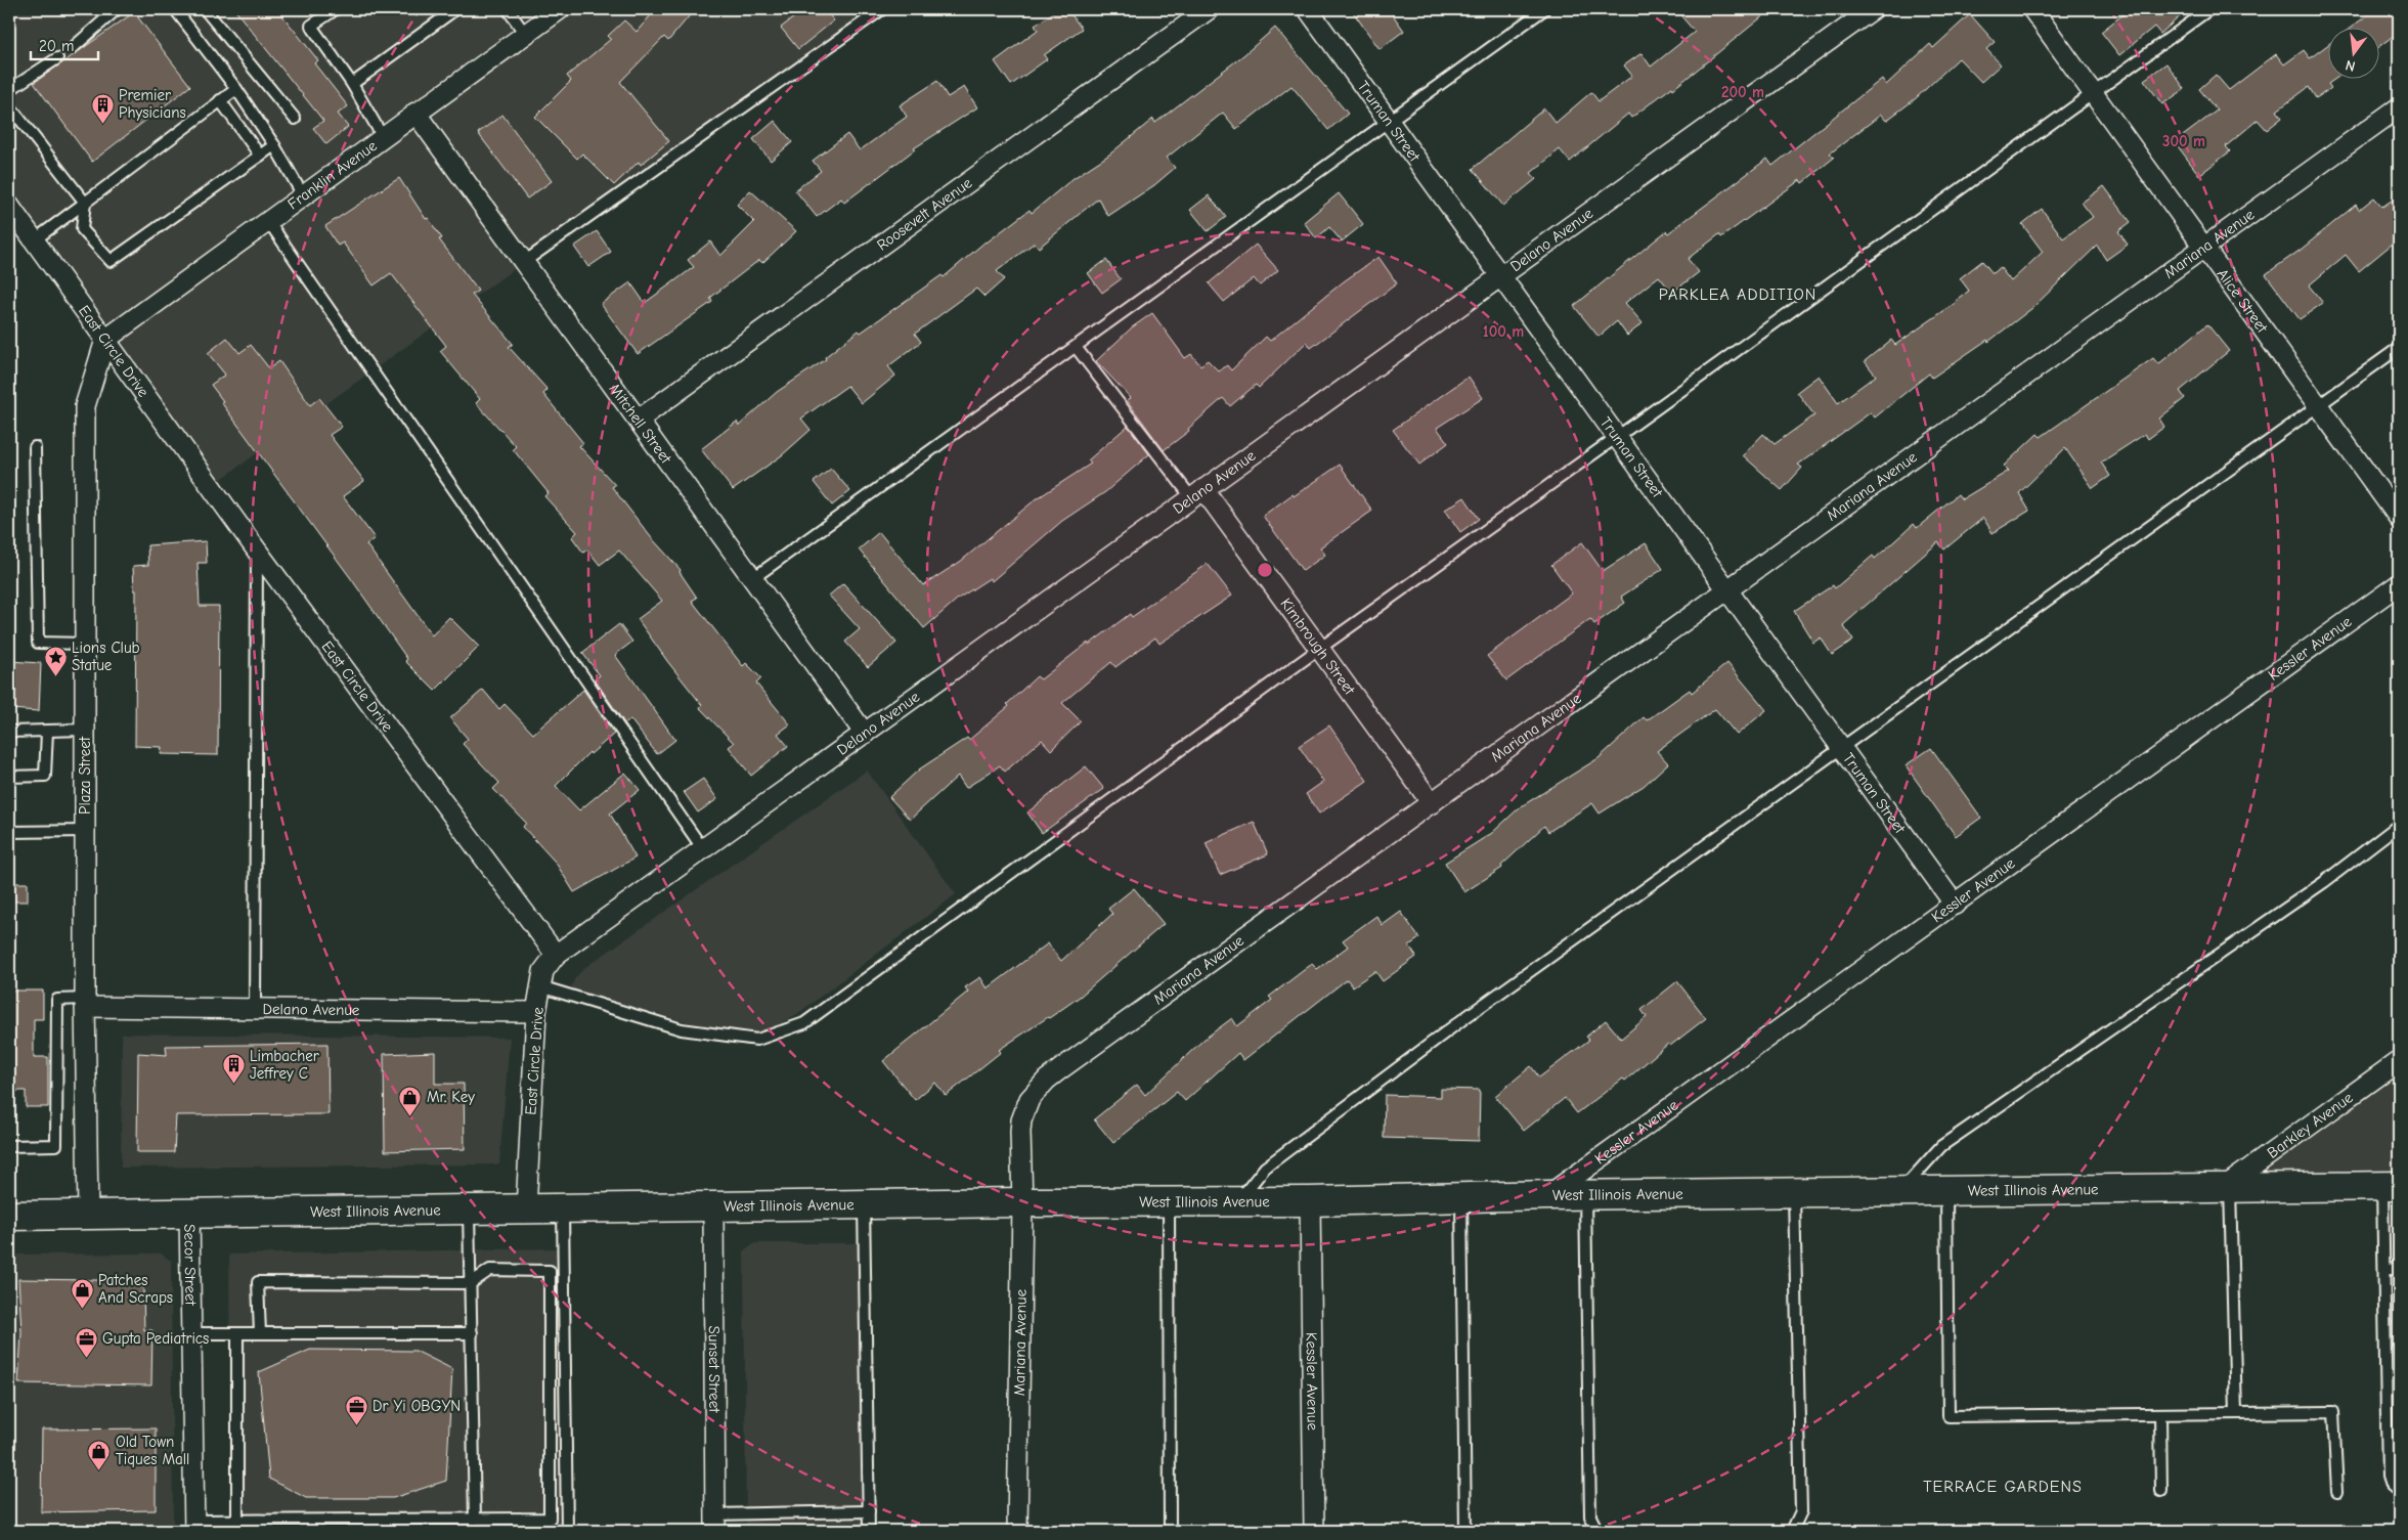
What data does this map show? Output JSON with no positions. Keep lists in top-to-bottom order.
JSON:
{
  "streets": {
    "main road": ["West Illinois Avenue"],
    "street": [
      "Truman Street",
      "Franklin Avenue",
      "Roosevelt Avenue",
      "Delano Avenue",
      "Mariana Avenue",
      "Alice Street",
      "East Circle Drive",
      "Mitchell Street",
      "Kimbrough Street",
      "Kessler Avenue",
      "Plaza Street",
      "Barkley Avenue",
      "Secor Street",
      "Sunset Street"
    ]
  },
  "crossings": [
    ["Truman Street", "Delano Avenue"],
    ["Truman Street", "Mariana Avenue"],
    ["Truman Street", "Kessler Avenue"],
    ["Franklin Avenue", "East Circle Drive"],
    ["Franklin Avenue", "Mitchell Street"],
    ["Franklin Avenue", "Plaza Street"],
    ["Roosevelt Avenue", "Mitchell Street"],
    ["Delano Avenue", "East Circle Drive"],
    ["Delano Avenue", "Mitchell Street"],
    ["Delano Avenue", "Kimbrough Street"],
    ["Delano Avenue", "Plaza Street"],
    ["Mariana Avenue", "Alice Street"],
    ["Mariana Avenue", "Kimbrough Street"],
    ["Mariana Avenue", "West Illinois Avenue"],
    ["East Circle Drive", "Plaza Street"],
    ["East Circle Drive", "West Illinois Avenue"],
    ["Kessler Avenue", "West Illinois Avenue"],
    ["Plaza Street", "West Illinois Avenue"],
    ["Barkley Avenue", "West Illinois Avenue"],
    ["West Illinois Avenue", "Secor Street"],
    ["West Illinois Avenue", "Sunset Street"]
  ],
  "districts": ["PARKLEA ADDITION", "TERRACE GARDENS"],
  "places": {
    "building": ["Premier Physicians", "Limbacher Jeffrey C"],
    "place": ["Lions Club Statue"],
    "shop": ["Mr. Key", "Patches And Scraps", "Old Town Tiques Mall"],
    "office": ["Gupta Pediatrics", "Dr Yi OBGYN"]
  },
  "scale_bar": "20 m",
  "north": "bottom",
  "rings": ["200 m", "300 m", "100 m"]
}
